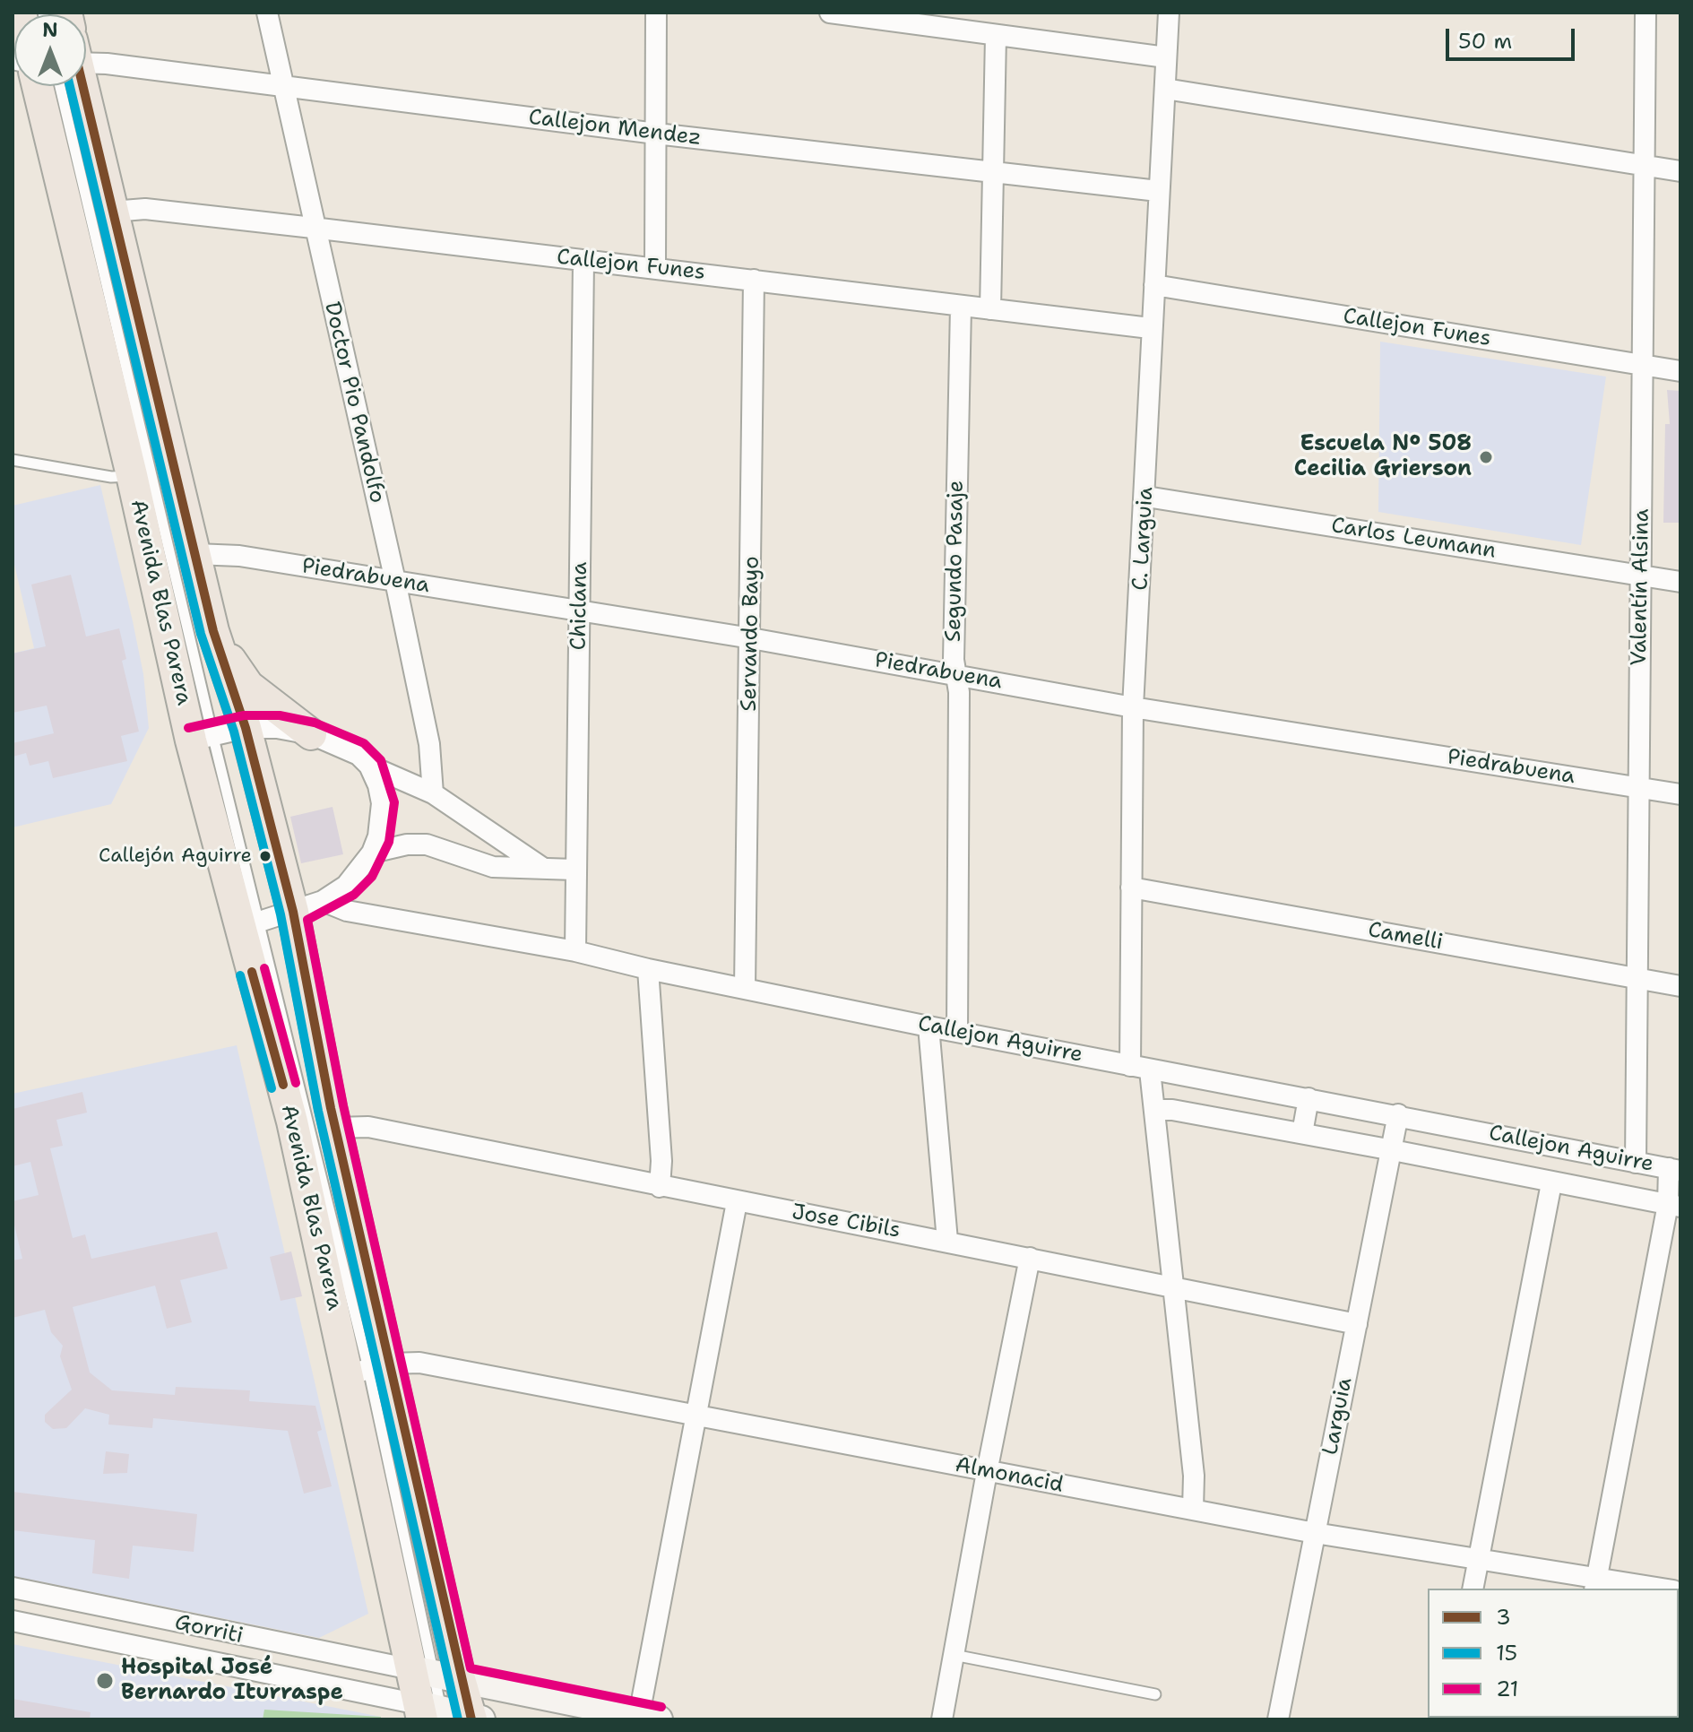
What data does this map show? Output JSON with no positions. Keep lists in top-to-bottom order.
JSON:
{
  "streets": {
    "main road": ["Avenida Blas Parera", "Gorriti"],
    "street": [
      "Callejon Mendez",
      "Callejon Funes",
      "Doctor Pio Pandolfo",
      "C. Larguia",
      "Carlos Leumann",
      "Segundo Pasaje",
      "Piedrabuena",
      "Valentín Alsina",
      "Chiclana",
      "Servando Bayo",
      "Camelli",
      "Callejon Aguirre",
      "Jose Cibils",
      "Larguia",
      "Almonacid"
    ]
  },
  "crossings": [
    ["Callejon Mendez", "Doctor Pio Pandolfo"],
    ["Callejon Mendez", "C. Larguia"],
    ["Callejon Funes", "Doctor Pio Pandolfo"],
    ["Callejon Funes", "C. Larguia"],
    ["Callejon Funes", "Segundo Pasaje"],
    ["Callejon Funes", "Valentín Alsina"],
    ["Callejon Funes", "Avenida Blas Parera"],
    ["Callejon Funes", "Chiclana"],
    ["Callejon Funes", "Servando Bayo"],
    ["Doctor Pio Pandolfo", "Piedrabuena"],
    ["C. Larguia", "Carlos Leumann"],
    ["C. Larguia", "Piedrabuena"],
    ["C. Larguia", "Camelli"],
    ["C. Larguia", "Callejon Aguirre"],
    ["C. Larguia", "Jose Cibils"],
    ["C. Larguia", "Almonacid"],
    ["Carlos Leumann", "Valentín Alsina"],
    ["Segundo Pasaje", "Piedrabuena"],
    ["Segundo Pasaje", "Callejon Aguirre"],
    ["Piedrabuena", "Valentín Alsina"],
    ["Piedrabuena", "Avenida Blas Parera"],
    ["Piedrabuena", "Chiclana"],
    ["Piedrabuena", "Servando Bayo"],
    ["Valentín Alsina", "Camelli"],
    ["Valentín Alsina", "Callejon Aguirre"],
    ["Avenida Blas Parera", "Jose Cibils"],
    ["Avenida Blas Parera", "Almonacid"],
    ["Avenida Blas Parera", "Gorriti"],
    ["Chiclana", "Callejon Aguirre"],
    ["Servando Bayo", "Callejon Aguirre"],
    ["Callejon Aguirre", "Larguia"],
    ["Jose Cibils", "Larguia"],
    ["Larguia", "Almonacid"]
  ],
  "places": ["Escuela Nº 508 Cecilia Grierson", "Callejón Aguirre", "Hospital José Bernardo Iturraspe"],
  "lines": ["transit line 3", "transit line 15", "transit line 21"],
  "legend": ["3", "15", "21"],
  "scale_bar": "50 m",
  "north": "top"
}
